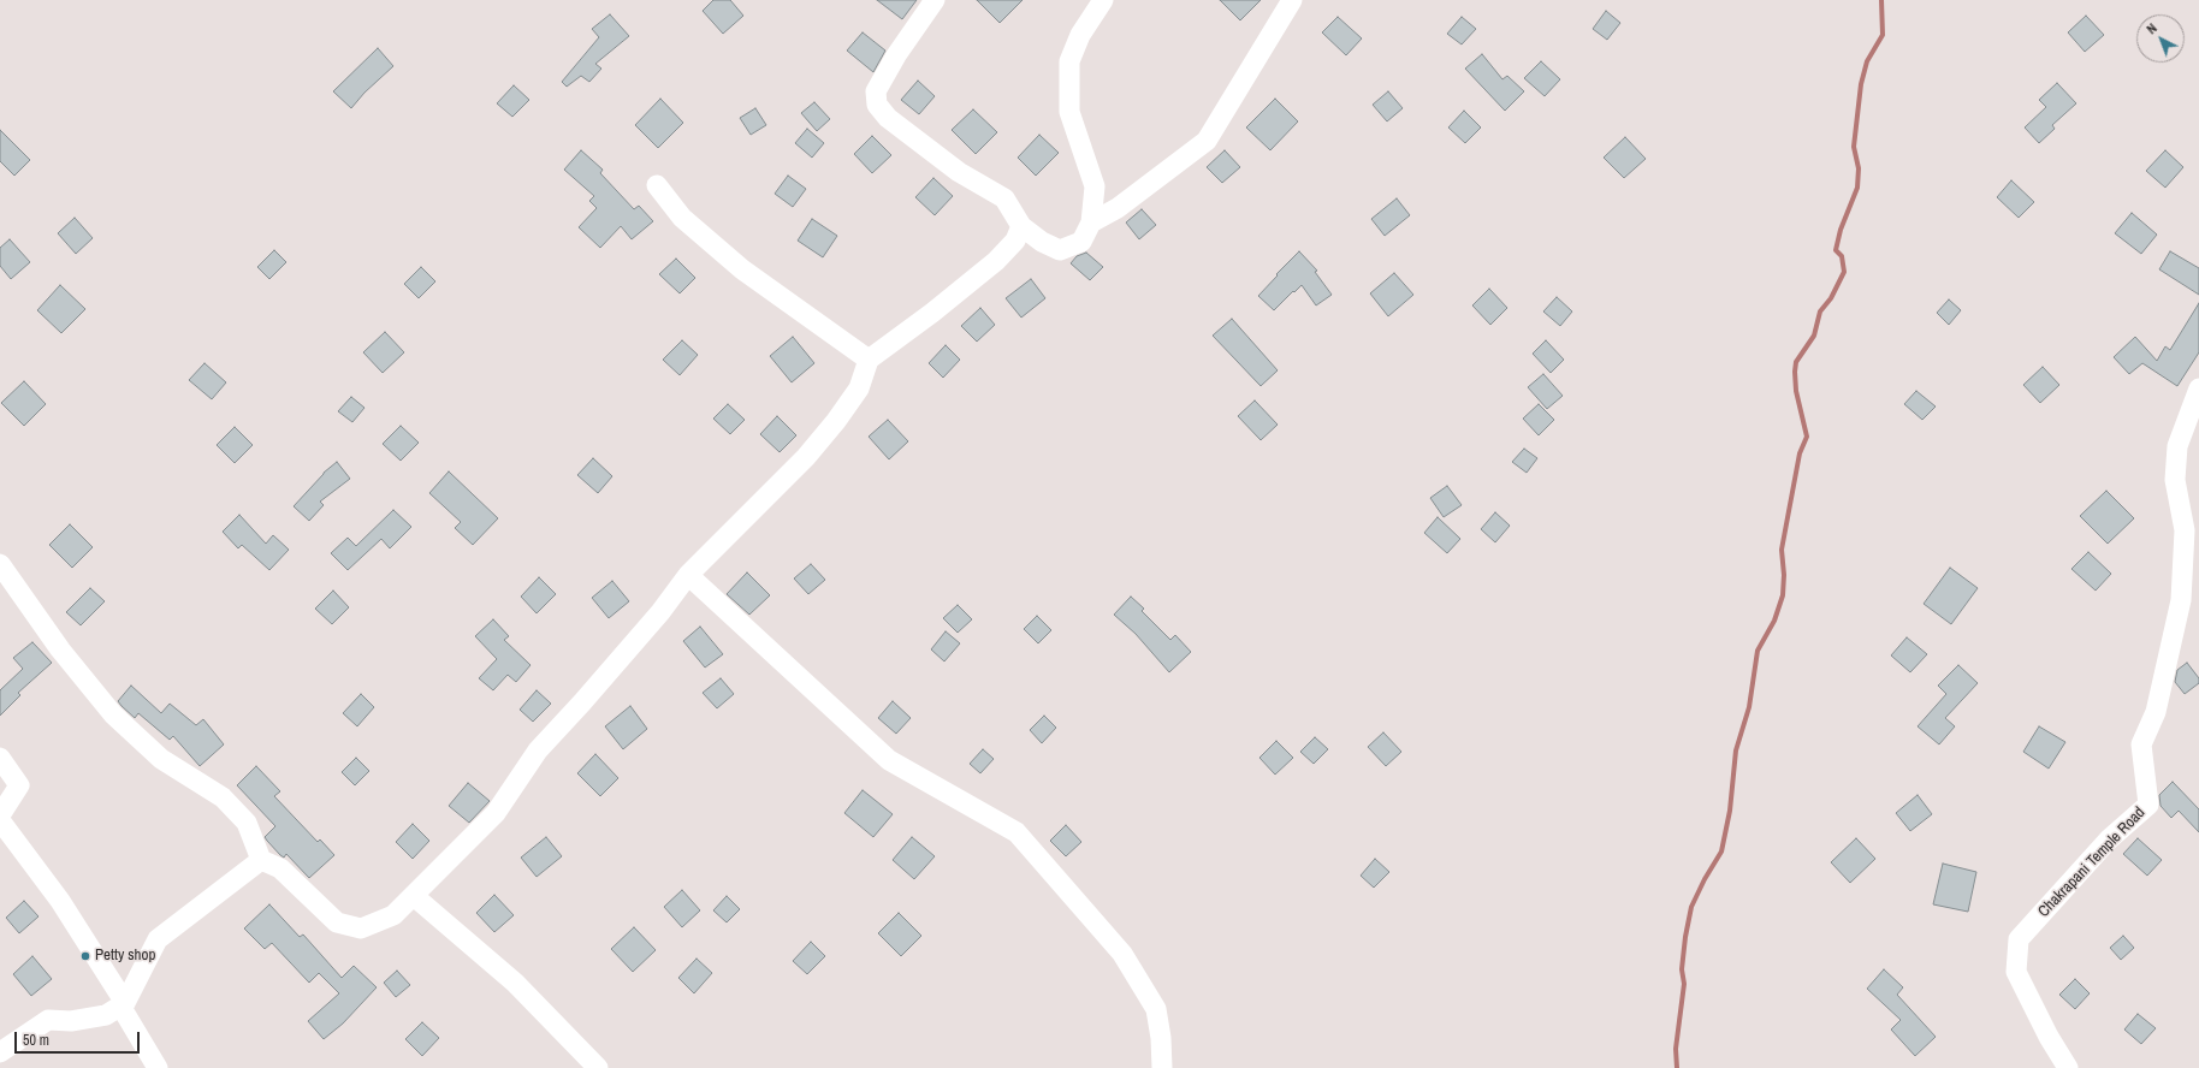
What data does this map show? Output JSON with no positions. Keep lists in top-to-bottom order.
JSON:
{
  "streets": {
    "street": ["Chakrapani Temple Road"]
  },
  "places": ["Petty shop"],
  "scale_bar": "50 m",
  "north": "top left"
}
